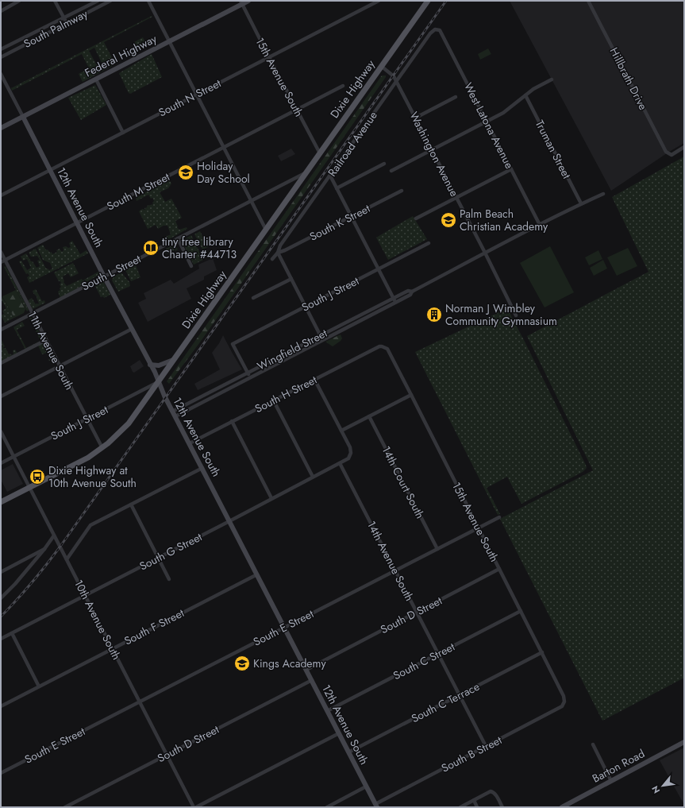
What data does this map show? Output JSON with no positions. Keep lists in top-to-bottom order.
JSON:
{
  "streets": {
    "main road": ["Dixie Highway"],
    "street": [
      "South Palmway",
      "Federal Highway",
      "15th Avenue South",
      "Hillbrath Drive",
      "South N Street",
      "West Latona Avenue",
      "Railroad Avenue",
      "Truman Street",
      "Washington Avenue",
      "South M Street",
      "12th Avenue South",
      "South K Street",
      "South L Street",
      "South J Street",
      "Wingfield Street",
      "11th Avenue South",
      "South H Street",
      "14th Court South",
      "South G Street",
      "14th Avenue South",
      "South D Street",
      "10th Avenue South",
      "South F Street",
      "South E Street",
      "South C Street",
      "South C Terrace",
      "South B Street",
      "Barton Road"
    ]
  },
  "crossings": [
    ["Federal Highway", "15th Avenue South"],
    ["Federal Highway", "12th Avenue South"],
    ["15th Avenue South", "Dixie Highway"],
    ["15th Avenue South", "South N Street"],
    ["15th Avenue South", "South M Street"],
    ["15th Avenue South", "South H Street"],
    ["15th Avenue South", "South D Street"],
    ["15th Avenue South", "South E Street"],
    ["15th Avenue South", "South C Street"],
    ["15th Avenue South", "South C Terrace"],
    ["15th Avenue South", "South B Street"],
    ["Dixie Highway", "Washington Avenue"],
    ["Dixie Highway", "12th Avenue South"],
    ["Dixie Highway", "South L Street"],
    ["Dixie Highway", "South J Street"],
    ["Dixie Highway", "11th Avenue South"],
    ["Dixie Highway", "10th Avenue South"],
    ["South N Street", "12th Avenue South"],
    ["West Latona Avenue", "Railroad Avenue"],
    ["West Latona Avenue", "Wingfield Street"],
    ["Railroad Avenue", "Washington Avenue"],
    ["Railroad Avenue", "South K Street"],
    ["Truman Street", "Wingfield Street"],
    ["Washington Avenue", "Wingfield Street"],
    ["South M Street", "12th Avenue South"],
    ["South M Street", "11th Avenue South"],
    ["12th Avenue South", "South L Street"],
    ["12th Avenue South", "South J Street"],
    ["12th Avenue South", "Wingfield Street"],
    ["12th Avenue South", "South H Street"],
    ["12th Avenue South", "South G Street"],
    ["12th Avenue South", "South D Street"],
    ["12th Avenue South", "South F Street"],
    ["12th Avenue South", "South E Street"],
    ["12th Avenue South", "South C Street"],
    ["12th Avenue South", "South C Terrace"],
    ["12th Avenue South", "South B Street"],
    ["South L Street", "11th Avenue South"],
    ["South J Street", "Wingfield Street"],
    ["South J Street", "11th Avenue South"],
    ["South J Street", "10th Avenue South"],
    ["14th Court South", "South E Street"],
    ["South G Street", "14th Avenue South"],
    ["South G Street", "10th Avenue South"],
    ["14th Avenue South", "South D Street"],
    ["14th Avenue South", "South E Street"],
    ["14th Avenue South", "South C Street"],
    ["14th Avenue South", "South C Terrace"],
    ["14th Avenue South", "South B Street"],
    ["South D Street", "10th Avenue South"],
    ["10th Avenue South", "South F Street"],
    ["10th Avenue South", "South E Street"]
  ],
  "places": {
    "school or university": ["Holiday Day School", "Palm Beach Christian Academy", "Kings Academy"],
    "library": ["tiny free library Charter #44713"],
    "building": ["Norman J Wimbley Community Gymnasium"],
    "bus stop": ["Dixie Highway at 10th Avenue South"]
  },
  "north": "bottom left"
}
